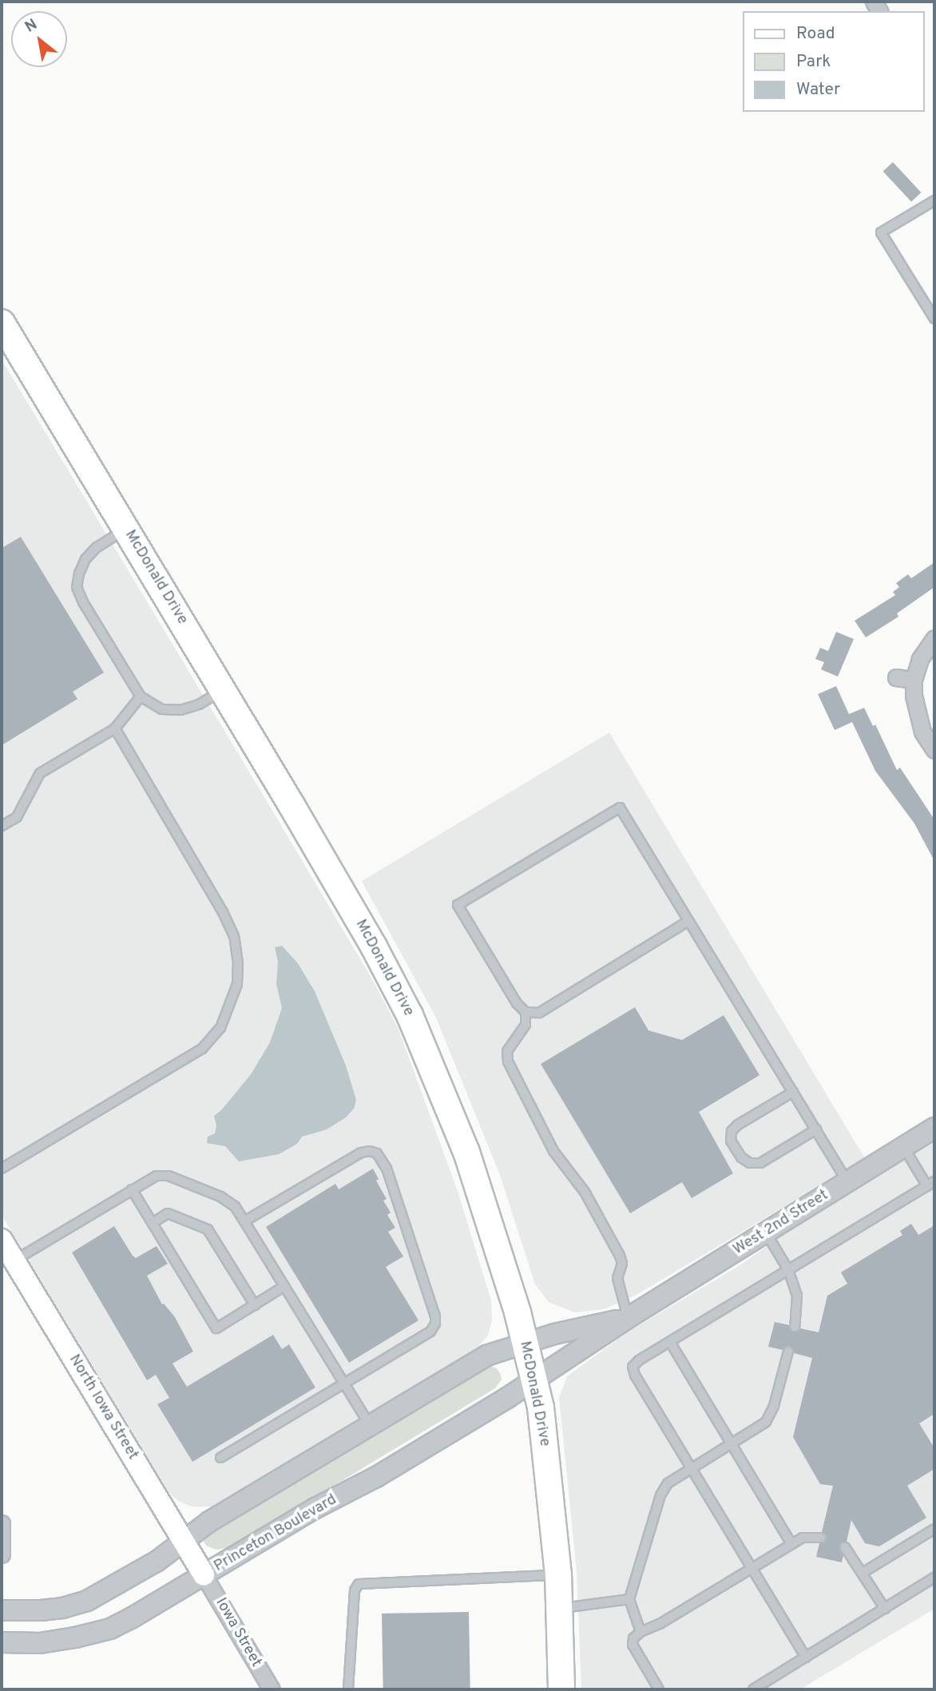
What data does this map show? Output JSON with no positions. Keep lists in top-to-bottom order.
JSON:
{
  "streets": {
    "highway": ["McDonald Drive"],
    "main road": ["North Iowa Street"],
    "street": ["West 2nd Street", "Princeton Boulevard", "Iowa Street"]
  },
  "crossings": [
    ["McDonald Drive", "West 2nd Street"],
    ["McDonald Drive", "Princeton Boulevard"],
    ["West 2nd Street", "Princeton Boulevard"],
    ["North Iowa Street", "Princeton Boulevard"],
    ["North Iowa Street", "Iowa Street"],
    ["Princeton Boulevard", "Iowa Street"]
  ],
  "legend": ["Road", "Park", "Water"],
  "north": "top left"
}
